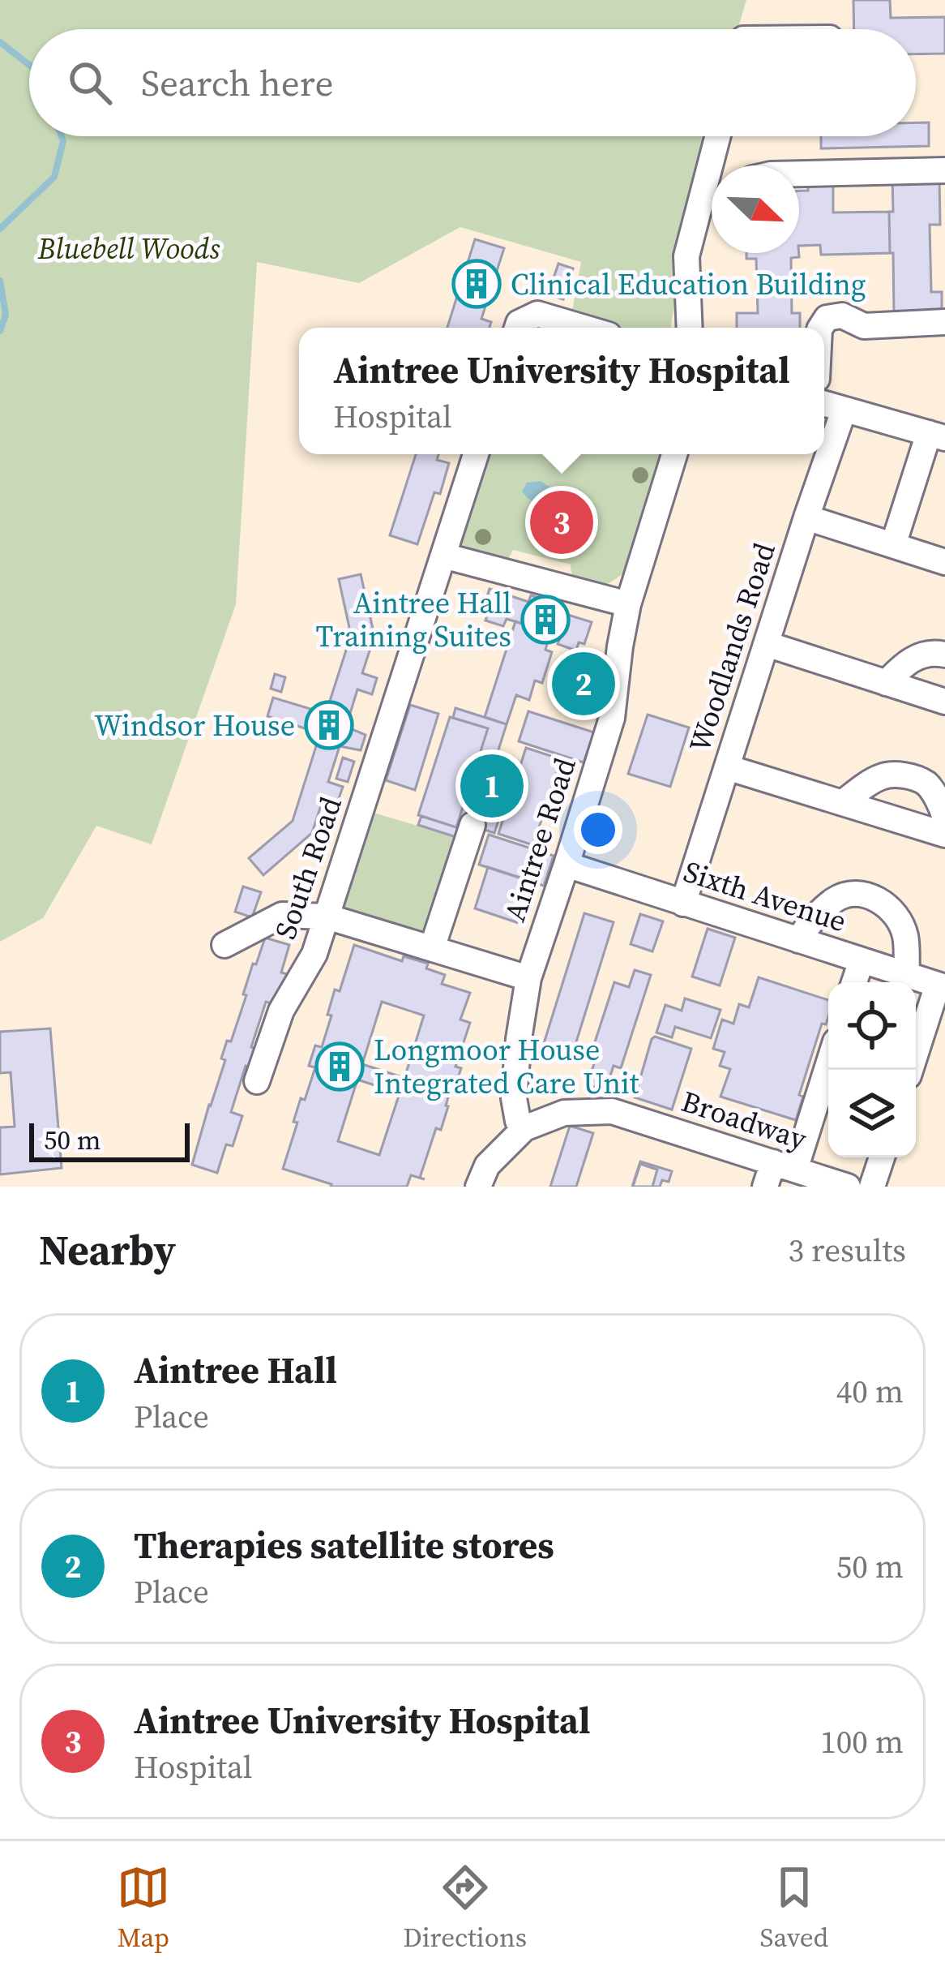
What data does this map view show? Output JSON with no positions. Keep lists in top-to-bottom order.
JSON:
{
  "streets": {
    "lane": [
      "Woodlands Road",
      "Aintree Road",
      "South Road",
      "Sixth Avenue",
      "Broadway"
    ]
  },
  "crossings": [
    ["Woodlands Road", "Sixth Avenue"],
    ["Aintree Road", "Sixth Avenue"],
    ["Aintree Road", "Broadway"]
  ],
  "parks": ["Bluebell Woods"],
  "places": {
    "building": [
      "Clinical Education Building",
      "Aintree Hall Training Suites",
      "Windsor House",
      "Longmoor House Integrated Care Unit"
    ]
  },
  "scale_bar": "50 m",
  "north": "bottom right",
  "page": {
    "search": "Search here",
    "popup": ["Aintree University Hospital", "Hospital"],
    "pins": ["3", "2", "1"],
    "scale": "50 m",
    "heading": ["Nearby", "3 results"],
    "list": [
      {
        "mark": "1",
        "name": "Aintree Hall",
        "note": "Place",
        "value": "40 m"
      },
      {
        "mark": "2",
        "name": "Therapies satellite stores",
        "note": "Place",
        "value": "50 m"
      },
      {
        "mark": "3",
        "name": "Aintree University Hospital",
        "note": "Hospital",
        "value": "100 m"
      }
    ],
    "nav": ["Map", "Directions", "Saved"]
  }
}
